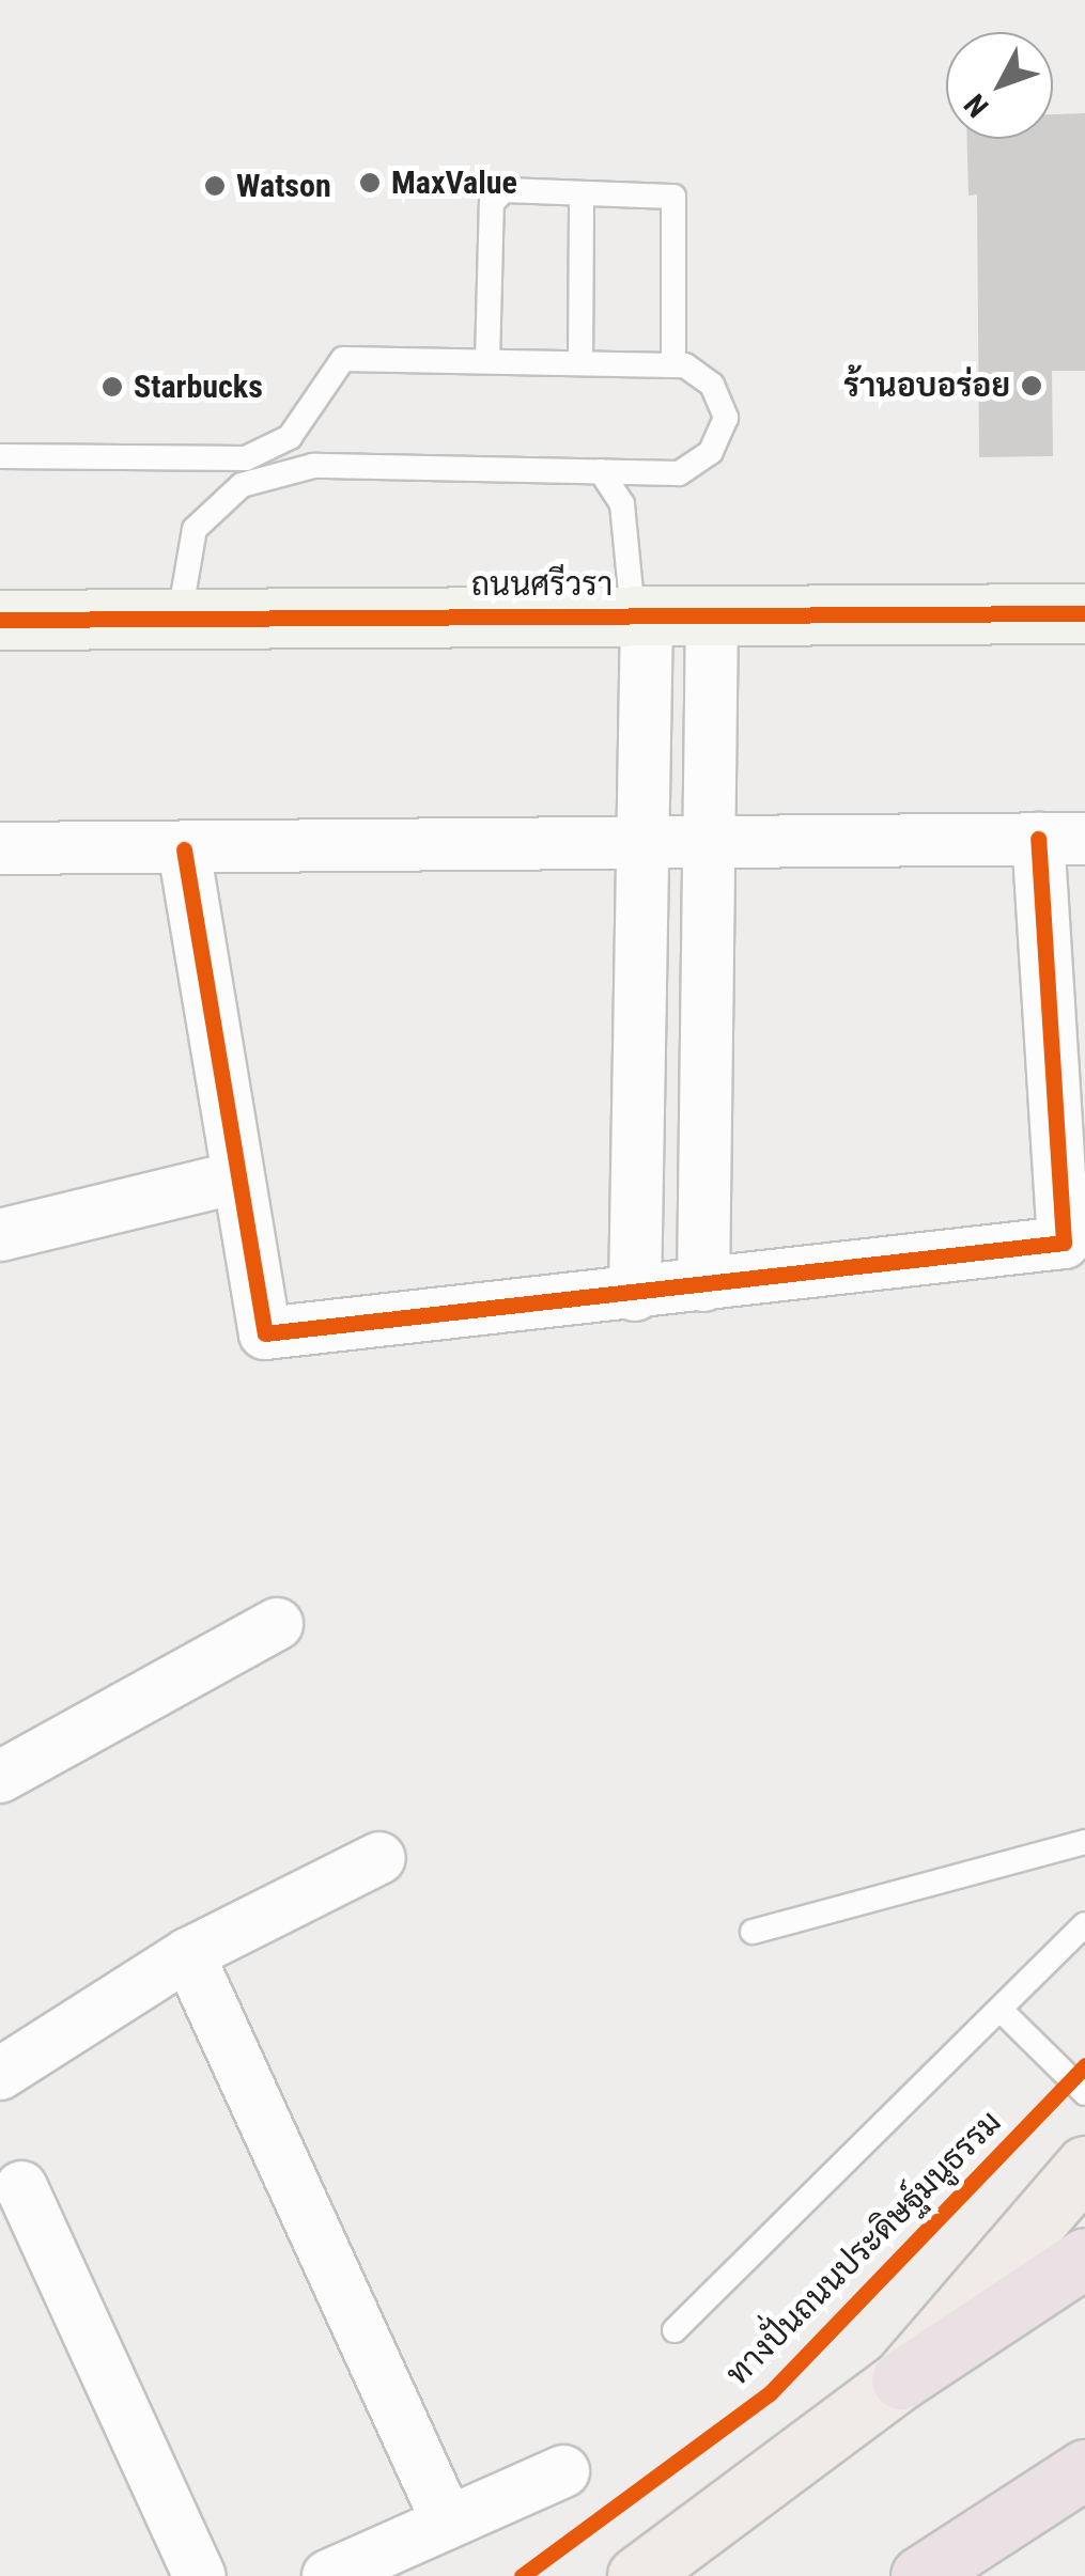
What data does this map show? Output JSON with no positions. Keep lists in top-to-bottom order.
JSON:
{
  "streets": {
    "street": ["ถนนศรีวรา"],
    "cycle path": ["ทางปั่นถนนประดิษฐ์มนูธรรม"]
  },
  "places": [
    "MaxValue",
    "Watson",
    "ร้านอบอร่อย",
    "Starbucks"
  ],
  "north": "bottom left"
}
